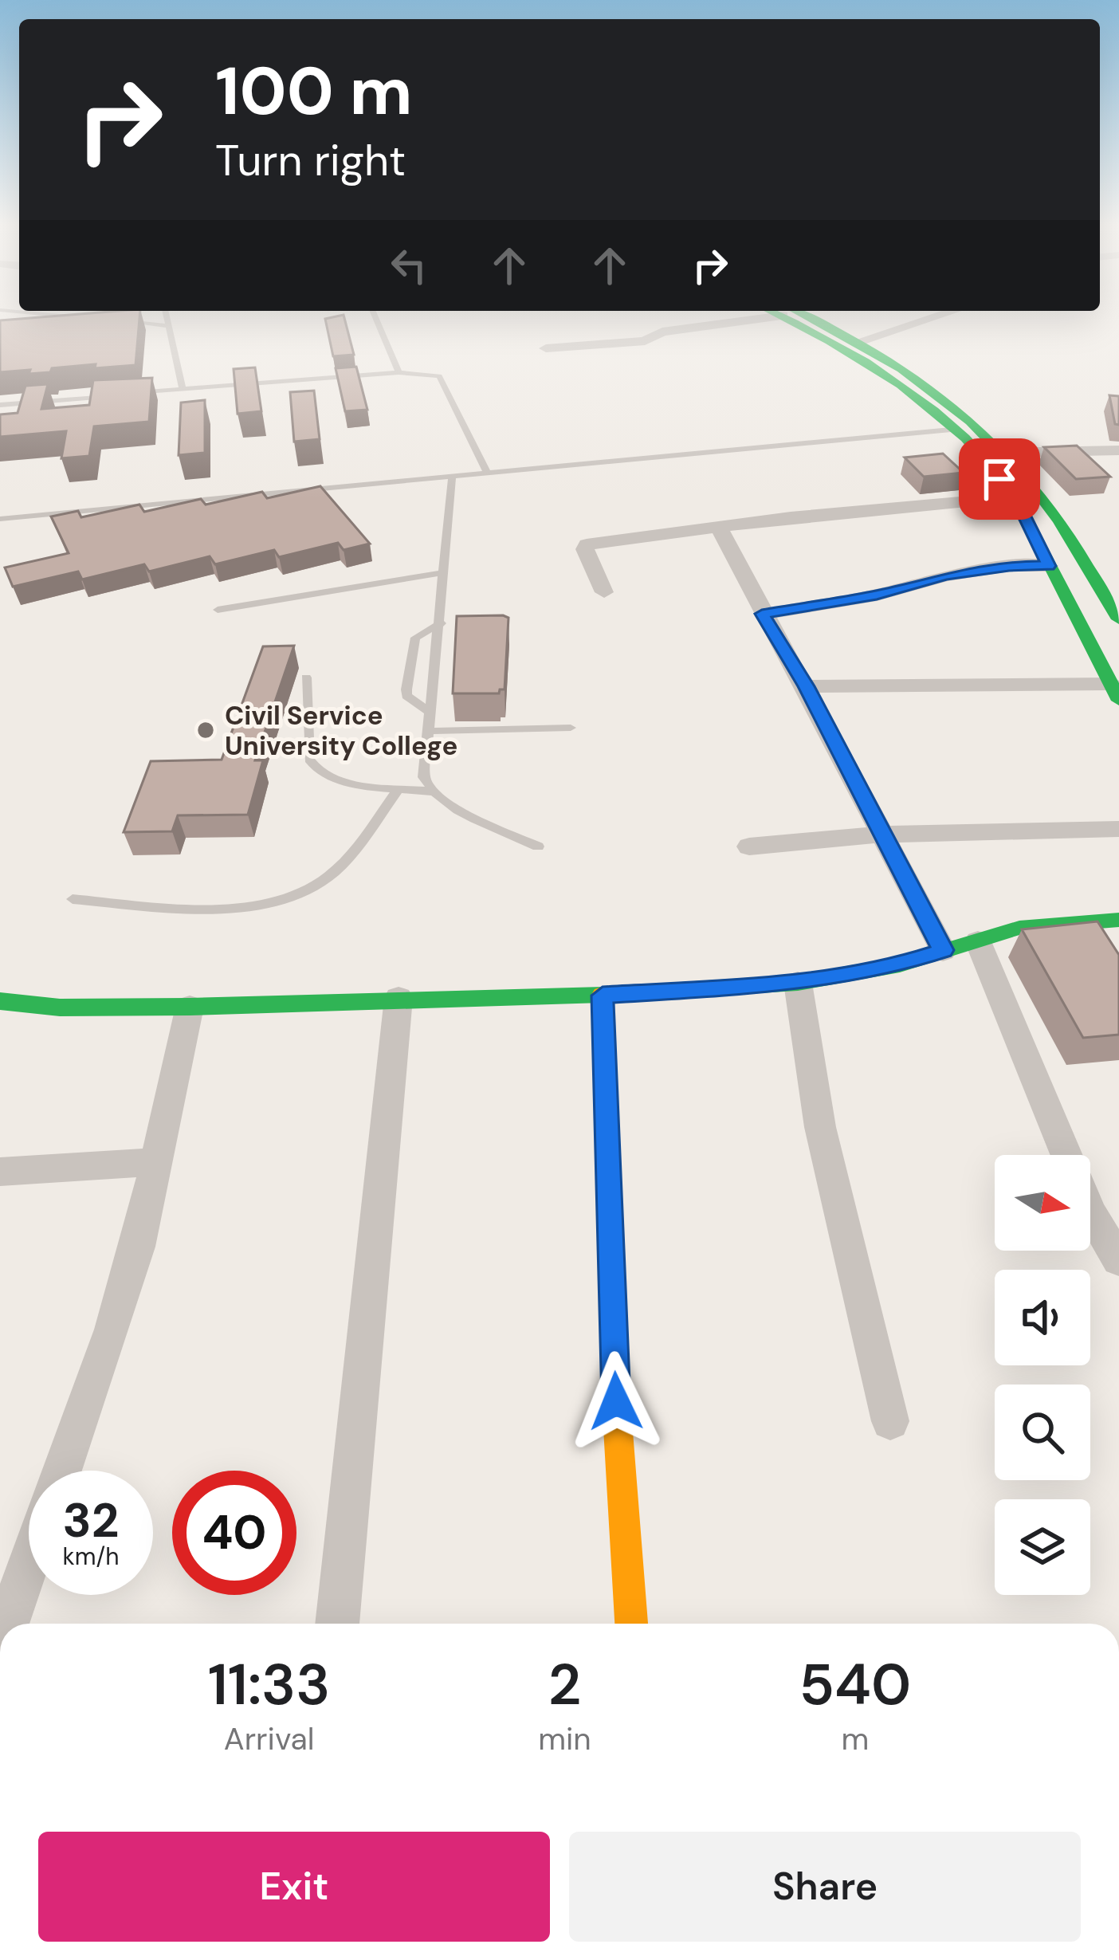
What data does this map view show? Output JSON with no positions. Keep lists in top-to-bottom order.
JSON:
{
  "places": ["Civil Service University College"],
  "north": "right",
  "page": {
    "turn": ["100 m", "Turn right"],
    "speed": "32 km/h",
    "limit": "40",
    "eta": [
      "11:33",
      "Arrival",
      "2",
      "min",
      "540",
      "m"
    ],
    "buttons": ["Exit", "Share"]
  }
}
